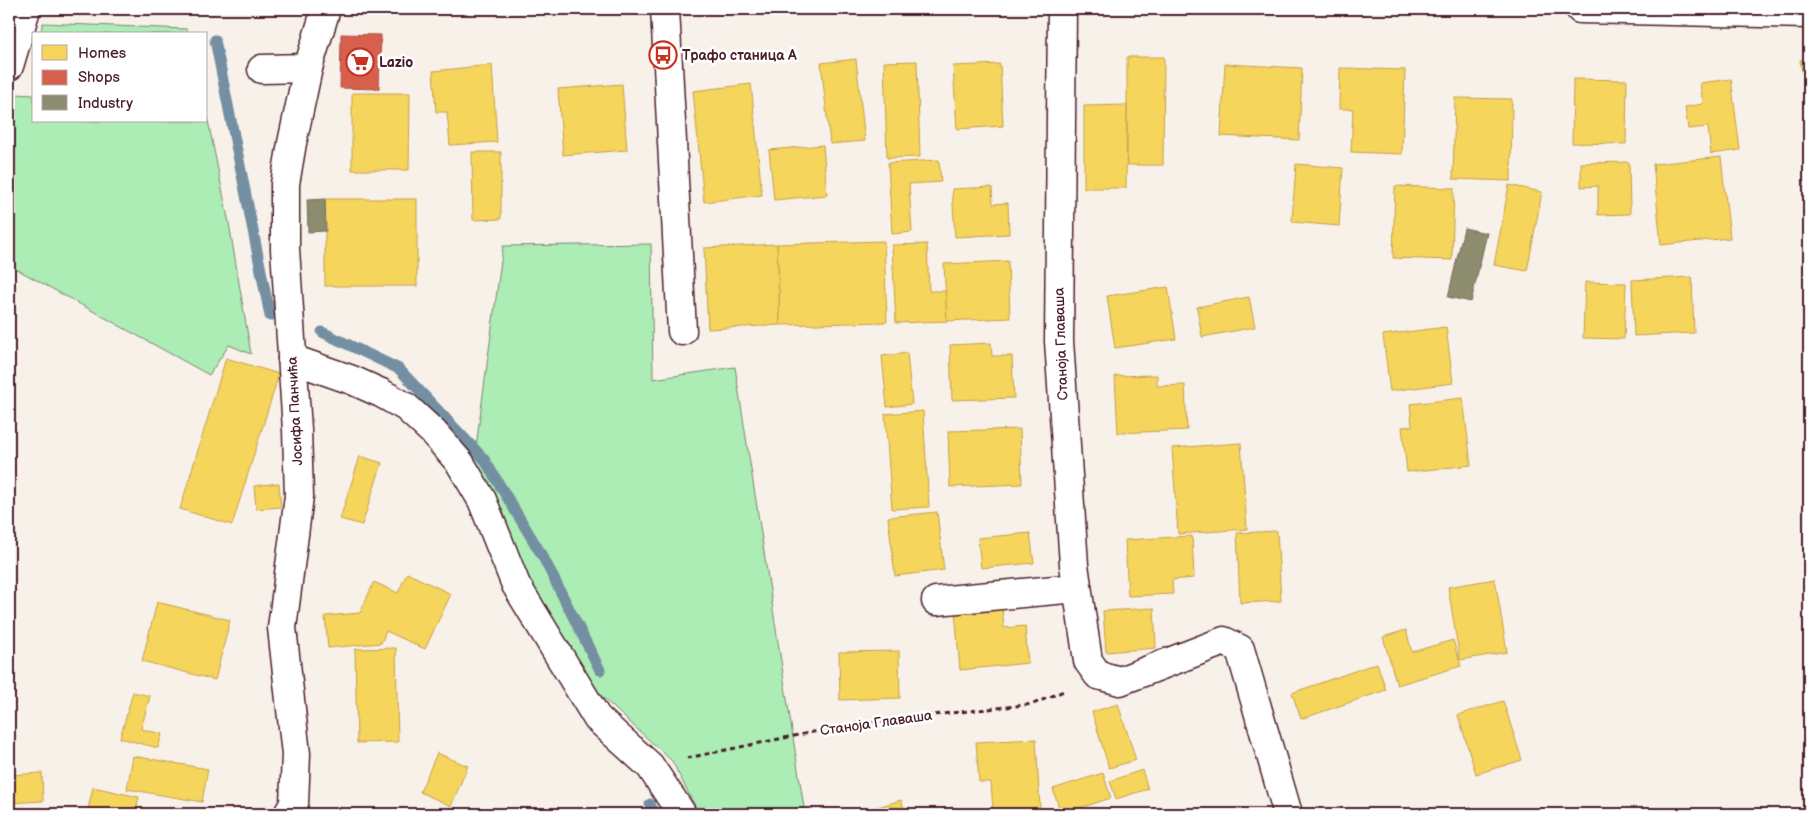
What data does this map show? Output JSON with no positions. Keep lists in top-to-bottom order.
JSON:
{
  "streets": {
    "street": ["Станоја Главаша", "Јосифа Панчића"]
  },
  "places": {
    "bus stop": ["Трафо станица А"],
    "supermarket": ["Lazio"]
  },
  "legend": ["Homes", "Shops", "Industry"]
}
